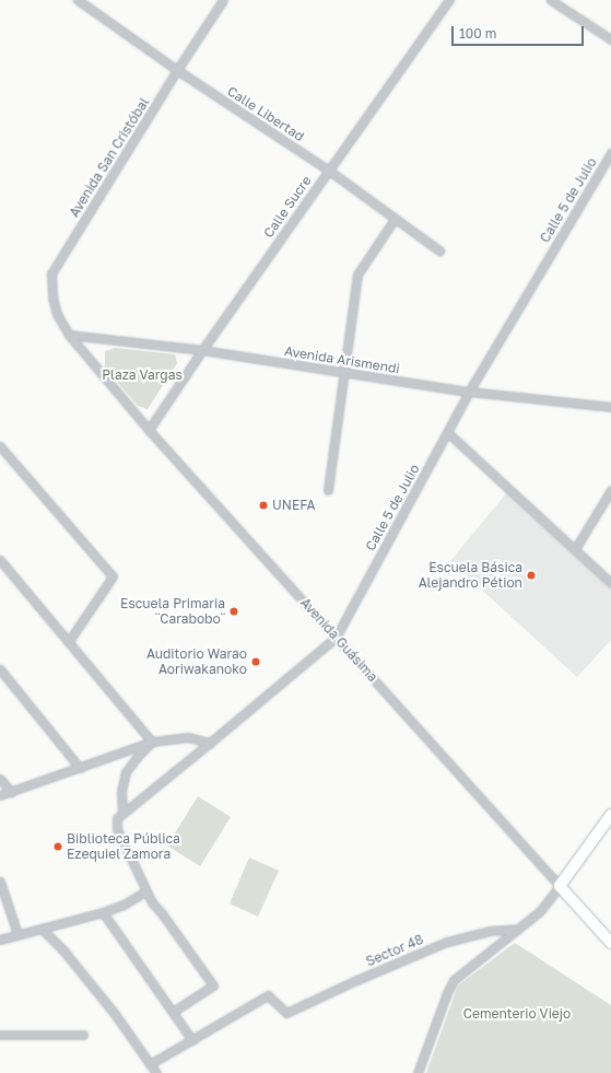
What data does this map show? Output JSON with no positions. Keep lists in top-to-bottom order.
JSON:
{
  "streets": {
    "main road": ["Avenida Guásima"],
    "street": [
      "Calle Libertad",
      "Avenida San Cristóbal",
      "Calle 5 de Julio",
      "Calle Sucre",
      "Avenida Arismendi",
      "Sector 48"
    ]
  },
  "crossings": [
    ["Calle Libertad", "Avenida San Cristóbal"],
    ["Calle Libertad", "Calle Sucre"],
    ["Avenida San Cristóbal", "Avenida Arismendi"],
    ["Avenida San Cristóbal", "Avenida Guásima"],
    ["Calle 5 de Julio", "Avenida Arismendi"],
    ["Calle 5 de Julio", "Avenida Guásima"],
    ["Calle Sucre", "Avenida Arismendi"],
    ["Calle Sucre", "Avenida Guásima"],
    ["Avenida Arismendi", "Avenida Guásima"]
  ],
  "parks": ["Plaza Vargas", "Cementerio Viejo"],
  "places": [
    "UNEFA",
    "Escuela Básica Alejandro Pétion",
    "Escuela Primaria ¨Carabobo¨",
    "Auditorio Warao Aoriwakanoko",
    "Biblioteca Pública Ezequiel Zamora"
  ],
  "scale_bar": "100 m"
}
